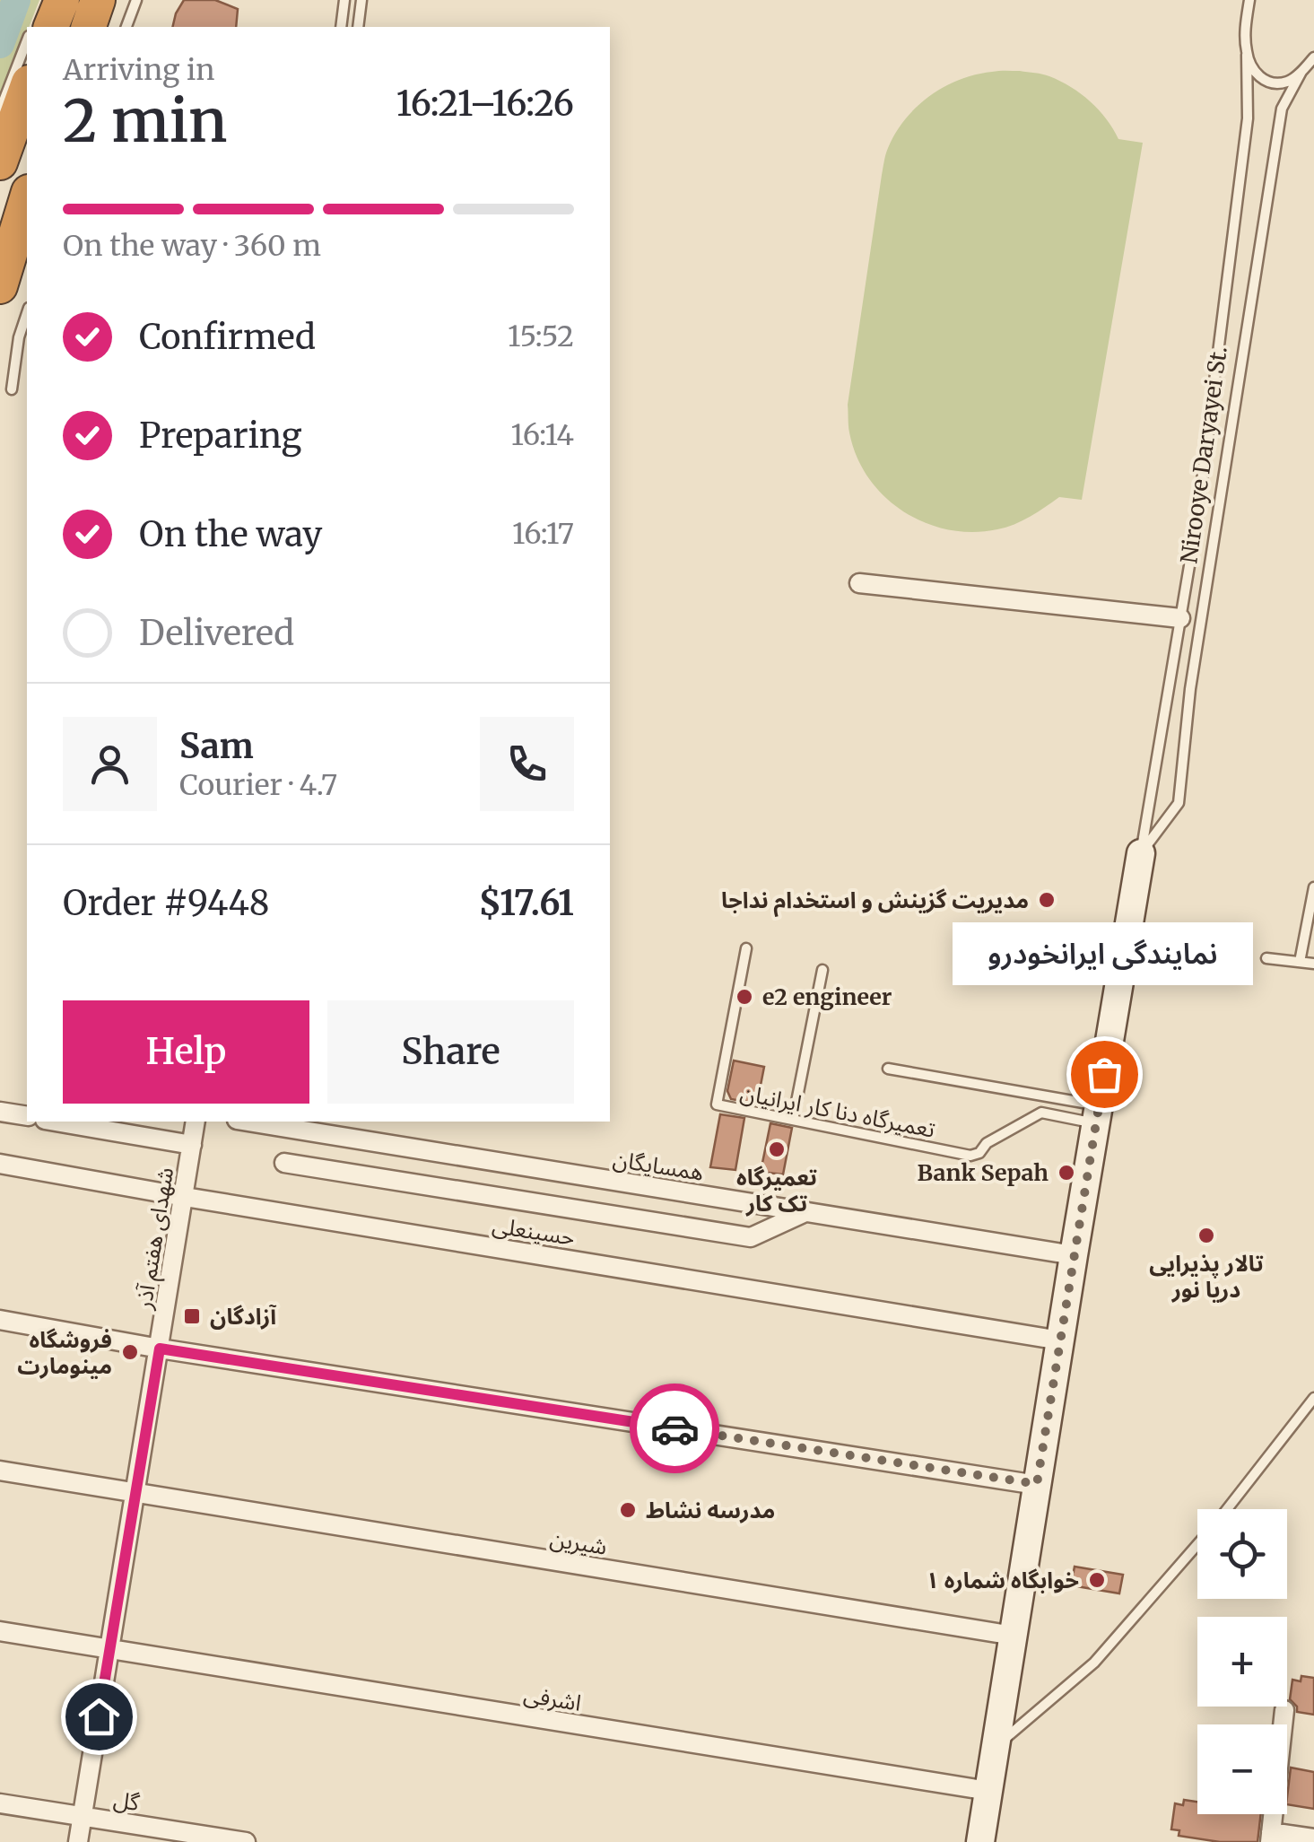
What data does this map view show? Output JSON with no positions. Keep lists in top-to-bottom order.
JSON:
{
  "streets": {
    "main road": ["Nirooye Daryayei St."],
    "street": [
      "همسایگان",
      "حسینعلی",
      "شهدای هفتم آذر",
      "شیرین",
      "اشرفی",
      "گل"
    ],
    "lane": ["تعمیرگاه دنا کار ایرانیان"]
  },
  "crossings": [
    ["Nirooye Daryayei St.", "تعمیرگاه دنا کار ایرانیان"],
    ["Nirooye Daryayei St.", "همسایگان"],
    ["Nirooye Daryayei St.", "حسینعلی"],
    ["Nirooye Daryayei St.", "شیرین"],
    ["Nirooye Daryayei St.", "اشرفی"],
    ["حسینعلی", "شهدای هفتم آذر"],
    ["شهدای هفتم آذر", "شیرین"],
    ["شهدای هفتم آذر", "اشرفی"],
    ["شهدای هفتم آذر", "گل"]
  ],
  "places": {
    "other": [
      "مدیریت گزینش و استخدام نداجا",
      "e2 engineer",
      "نمایندگی ایرانخودرو",
      "تعمیرگاه تک کار",
      "Bank Sepah",
      "تالار پذیرایی دریا نور",
      "فروشگاه مینومارت",
      "مدرسه نشاط",
      "خوابگاه شماره ۱"
    ],
    "transit": ["آزادگان"]
  },
  "page": {
    "heading": ["2 min", "Arriving in", "16:21–16:26"],
    "panel": [
      "Sam",
      "Courier · 4.7",
      "Order #9448",
      "$17.61"
    ],
    "bar": "On the way · 360 m",
    "list": [
      ["Confirmed", "15:52"],
      ["Preparing", "16:14"],
      ["On the way", "16:17"],
      "Delivered"
    ],
    "bubble": "نمایندگی ایرانخودرو",
    "buttons": ["Help", "Share"],
    "map_buttons": ["+", "−"]
  }
}
